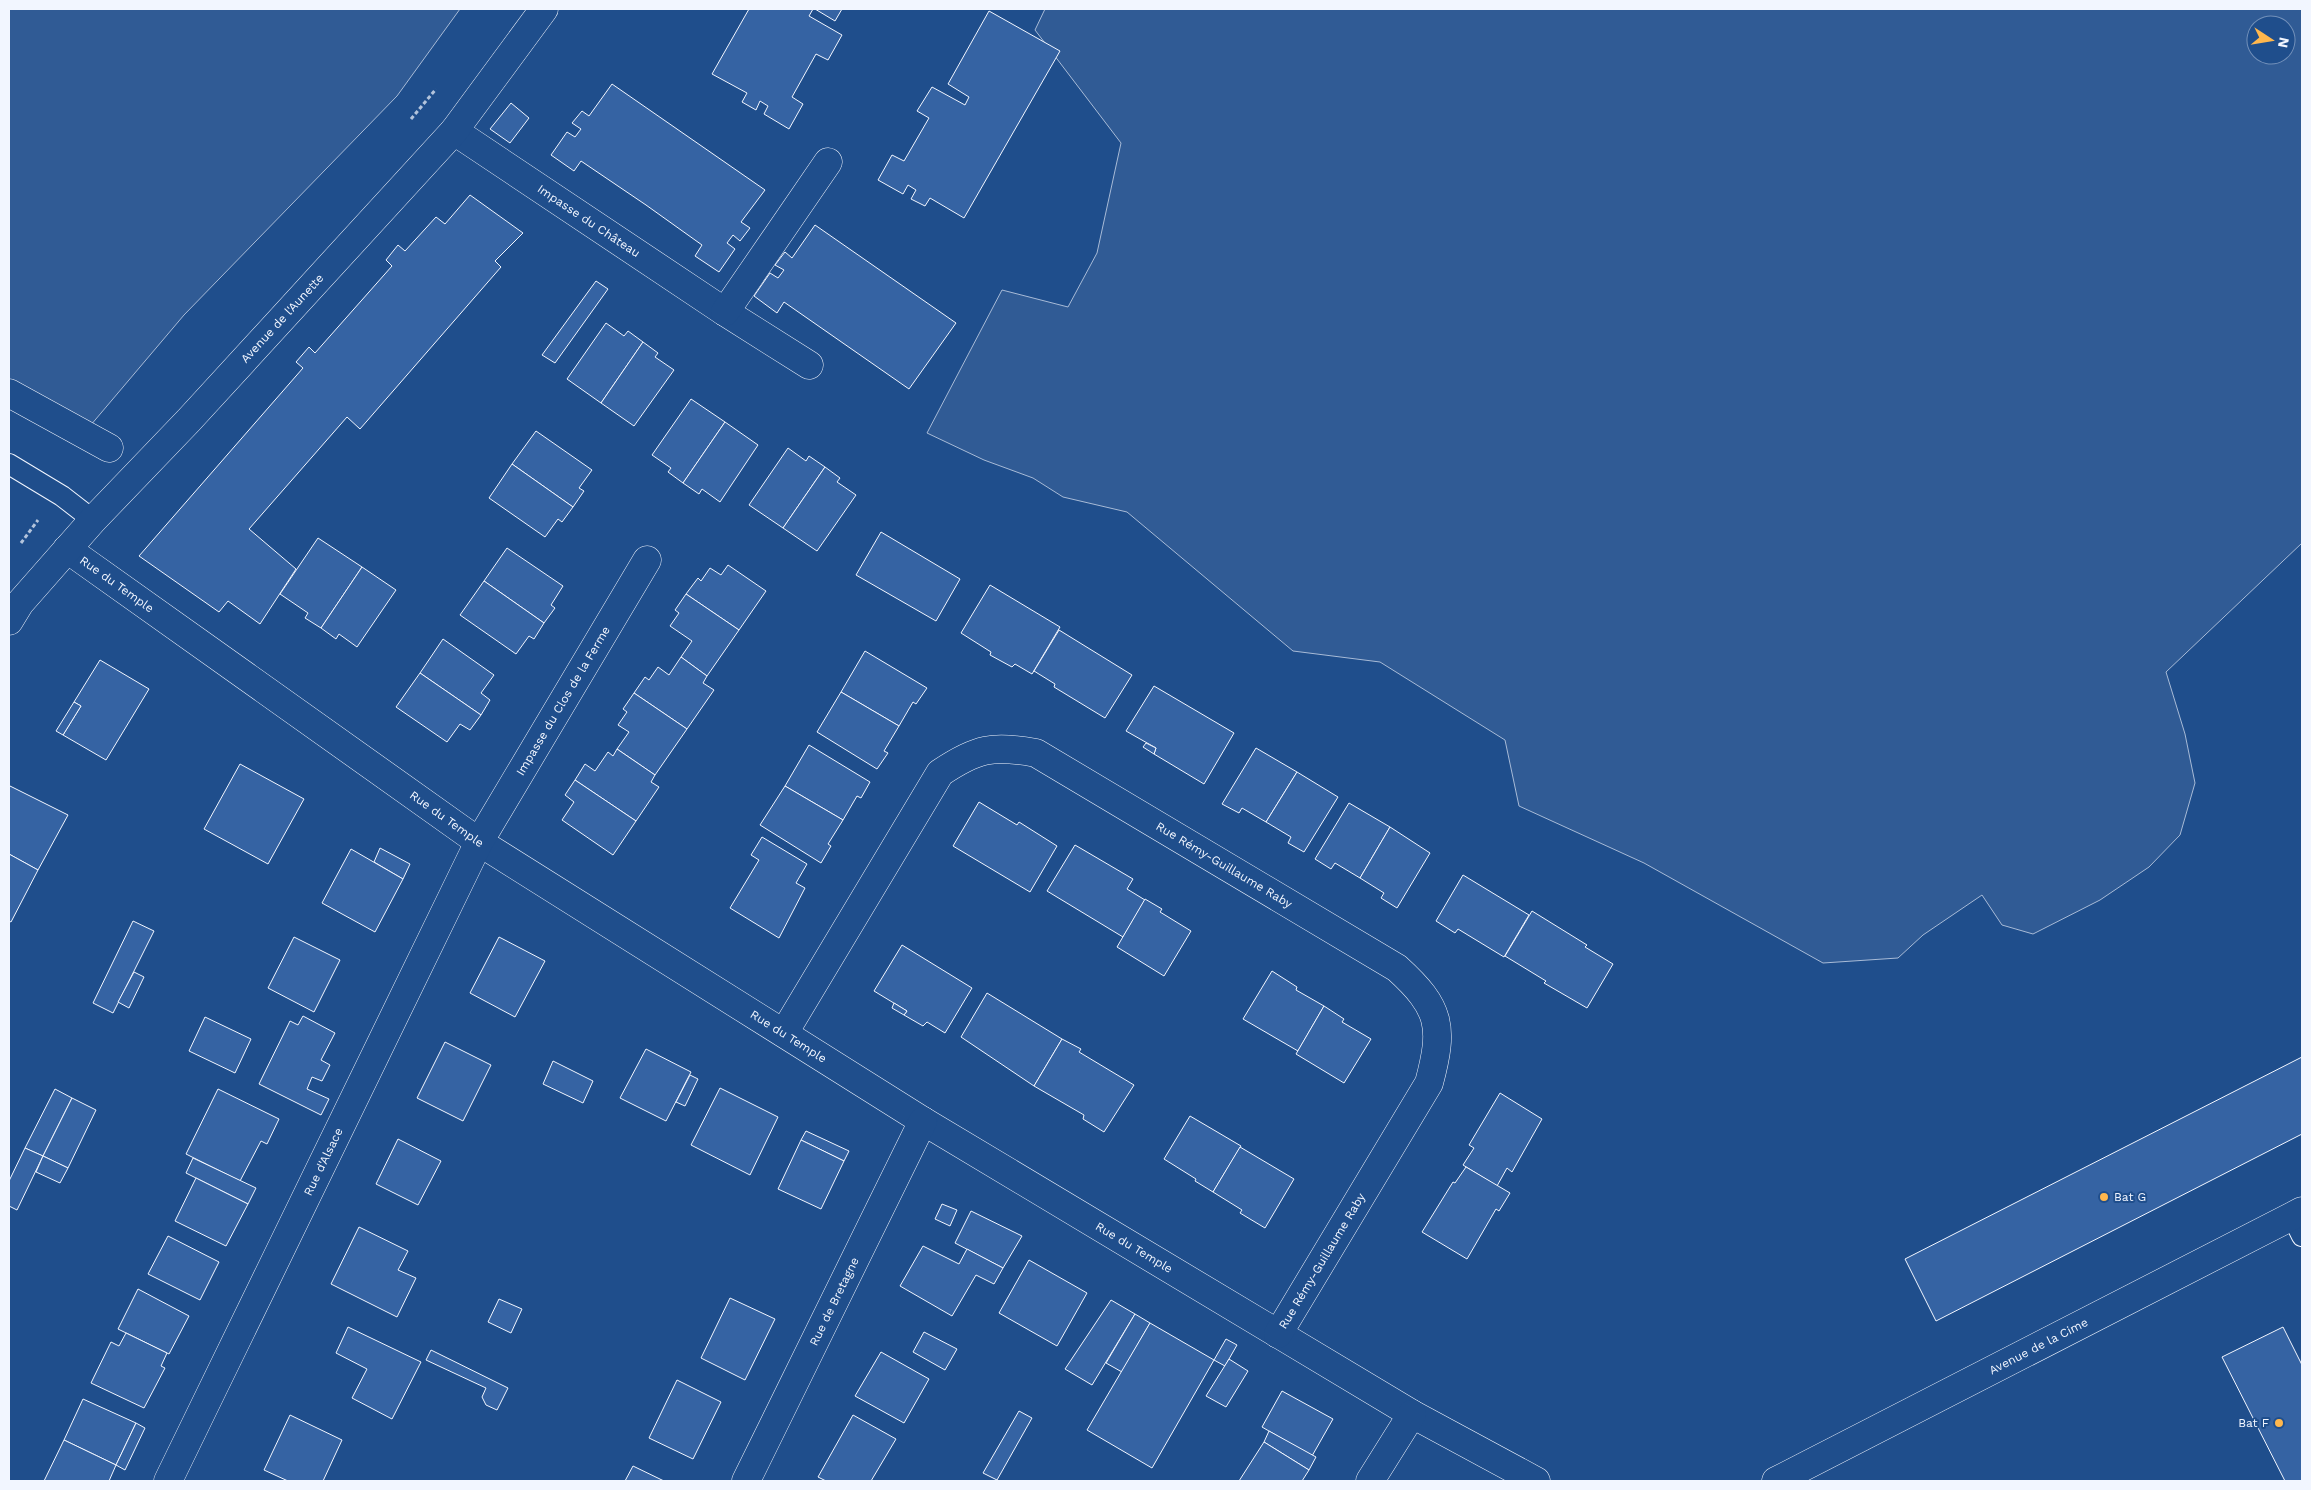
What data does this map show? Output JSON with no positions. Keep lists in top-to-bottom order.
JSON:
{
  "streets": {
    "street": [
      "Impasse du Château",
      "Avenue de l'Aunette",
      "Rue du Temple",
      "Impasse du Clos de la Ferme",
      "Rue Rémy-Guillaume Raby",
      "Rue d'Alsace",
      "Rue de Bretagne",
      "Avenue de la Cime"
    ]
  },
  "crossings": [
    ["Impasse du Château", "Avenue de l'Aunette"],
    ["Avenue de l'Aunette", "Rue du Temple"],
    ["Rue du Temple", "Impasse du Clos de la Ferme"],
    ["Rue du Temple", "Rue Rémy-Guillaume Raby"],
    ["Rue du Temple", "Rue d'Alsace"],
    ["Rue du Temple", "Rue de Bretagne"],
    ["Impasse du Clos de la Ferme", "Rue d'Alsace"]
  ],
  "places": ["Bat G", "Bat F"],
  "north": "right"
}
